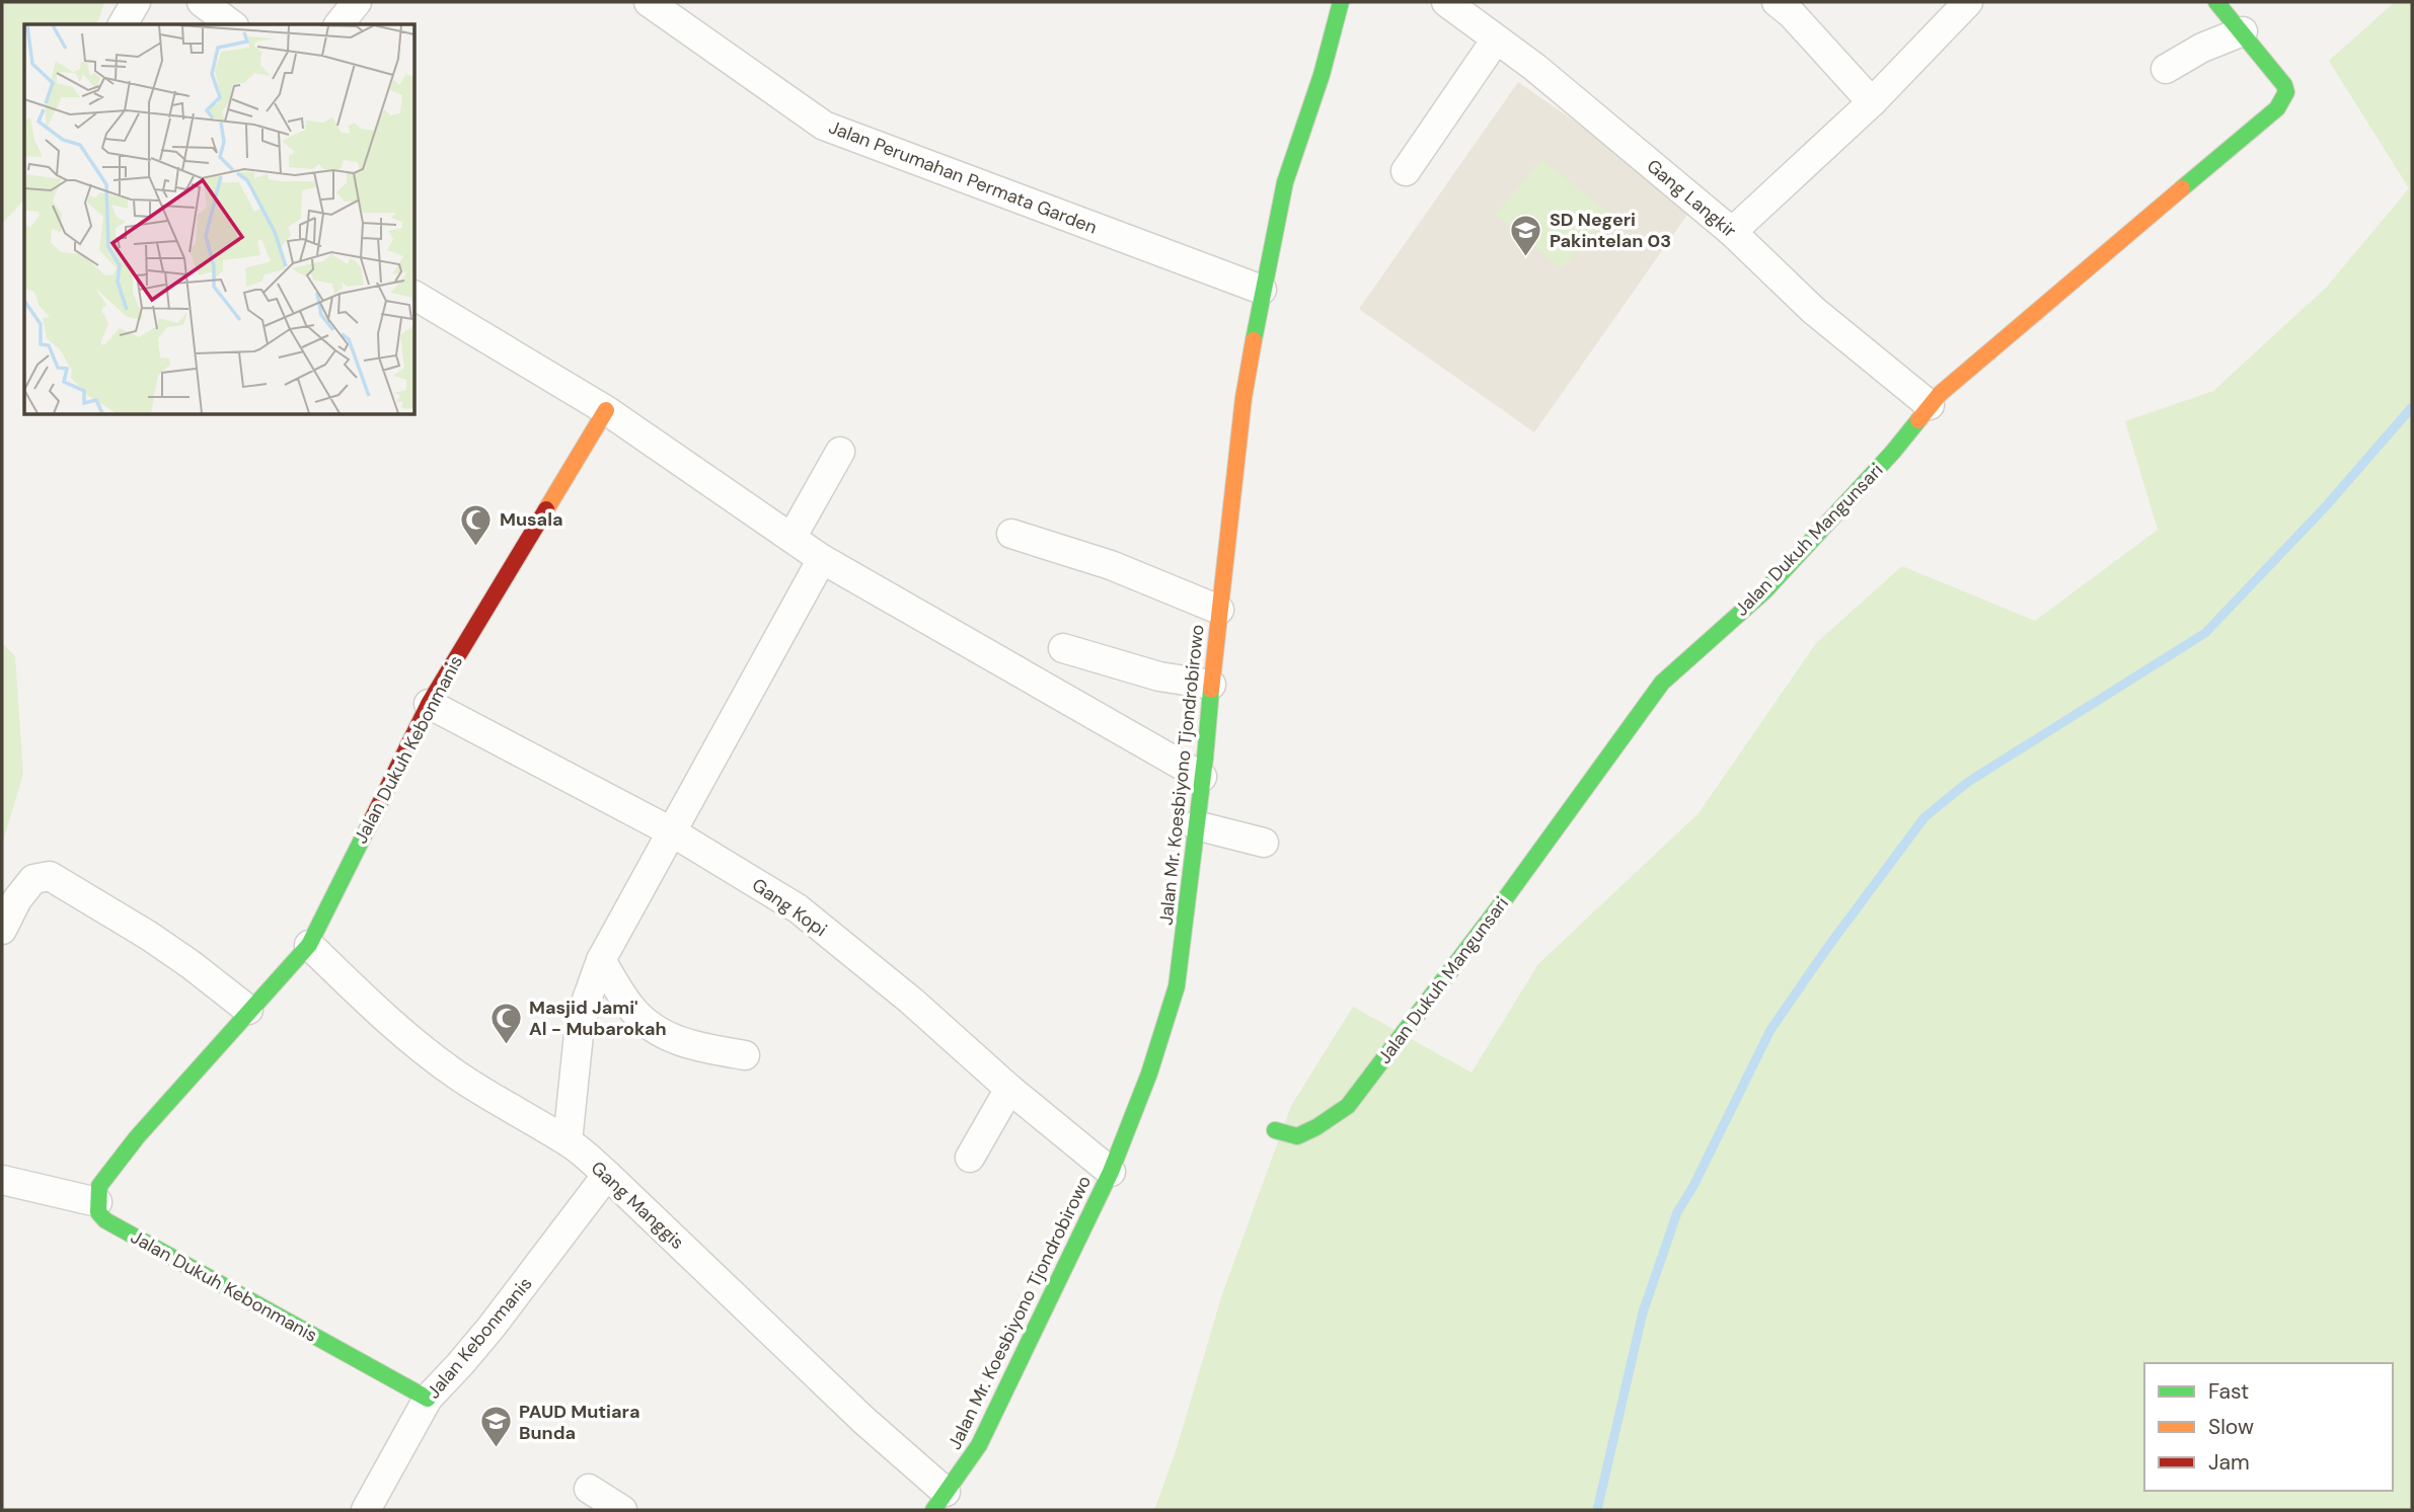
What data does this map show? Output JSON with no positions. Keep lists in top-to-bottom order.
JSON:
{
  "streets": {
    "street": [
      "Jalan Perumahan Permata Garden",
      "Gang Langkir",
      "Jalan Dukuh Mangunsari",
      "Jalan Dukuh Kebonmanis",
      "Jalan Mr. Koesbiyono Tjondrobirowo",
      "Gang Kopi",
      "Gang Manggis",
      "Jalan Kebonmanis"
    ]
  },
  "crossings": [
    ["Jalan Perumahan Permata Garden", "Jalan Mr. Koesbiyono Tjondrobirowo"],
    ["Gang Langkir", "Jalan Dukuh Mangunsari"],
    ["Jalan Dukuh Kebonmanis", "Gang Kopi"],
    ["Jalan Dukuh Kebonmanis", "Gang Manggis"],
    ["Jalan Dukuh Kebonmanis", "Jalan Kebonmanis"],
    ["Jalan Mr. Koesbiyono Tjondrobirowo", "Gang Kopi"],
    ["Jalan Mr. Koesbiyono Tjondrobirowo", "Gang Manggis"],
    ["Gang Manggis", "Jalan Kebonmanis"]
  ],
  "places": {
    "school or university": ["SD Negeri Pakintelan 03", "PAUD Mutiara Bunda"],
    "mosque": ["Musala", "Masjid Jami' Al - Mubarokah"]
  },
  "legend": ["Fast", "Slow", "Jam"]
}
